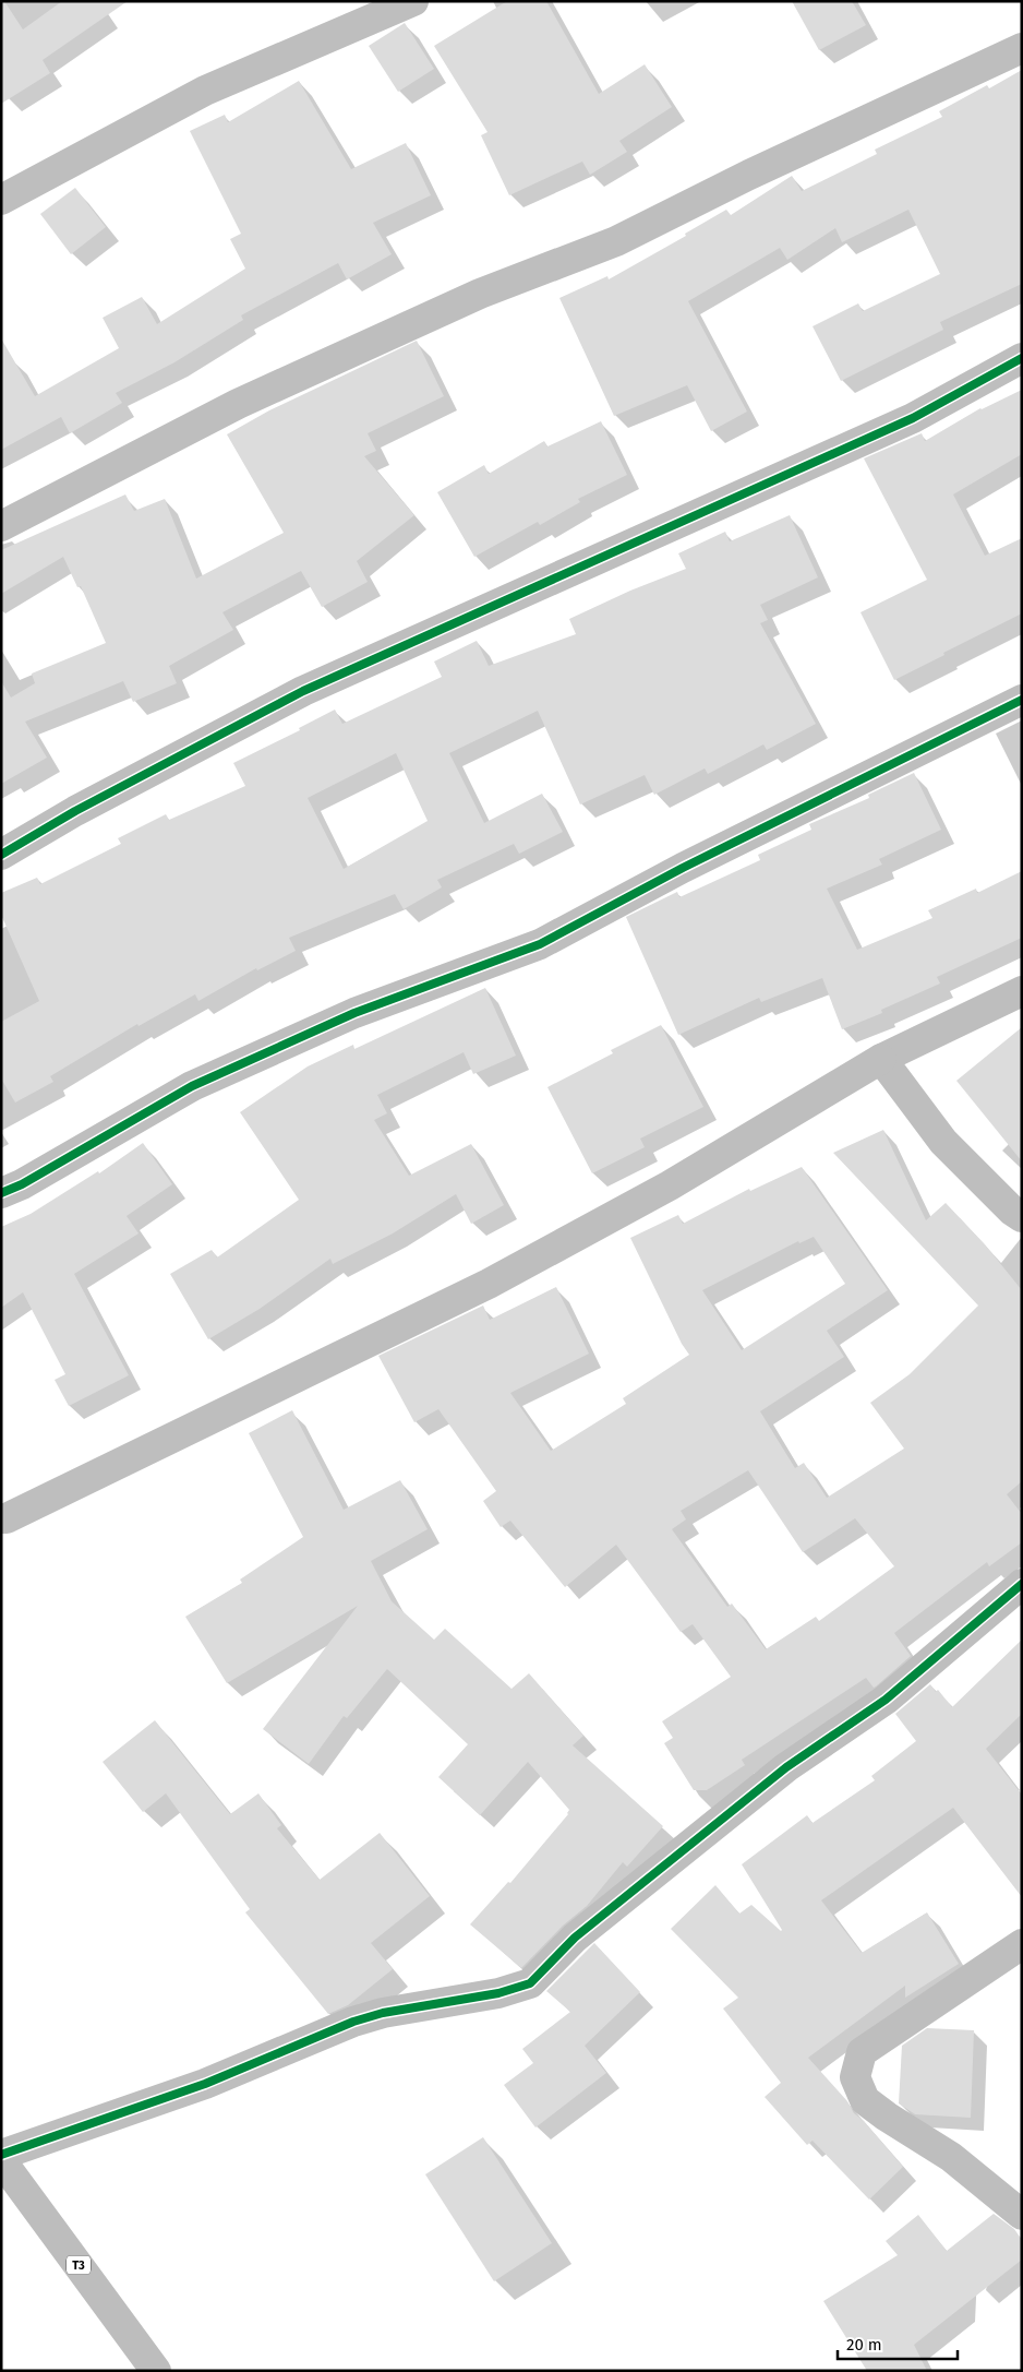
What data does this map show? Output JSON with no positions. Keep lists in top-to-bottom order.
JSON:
{
  "streets": {
    "highway": ["T3"]
  },
  "scale_bar": "20 m"
}
